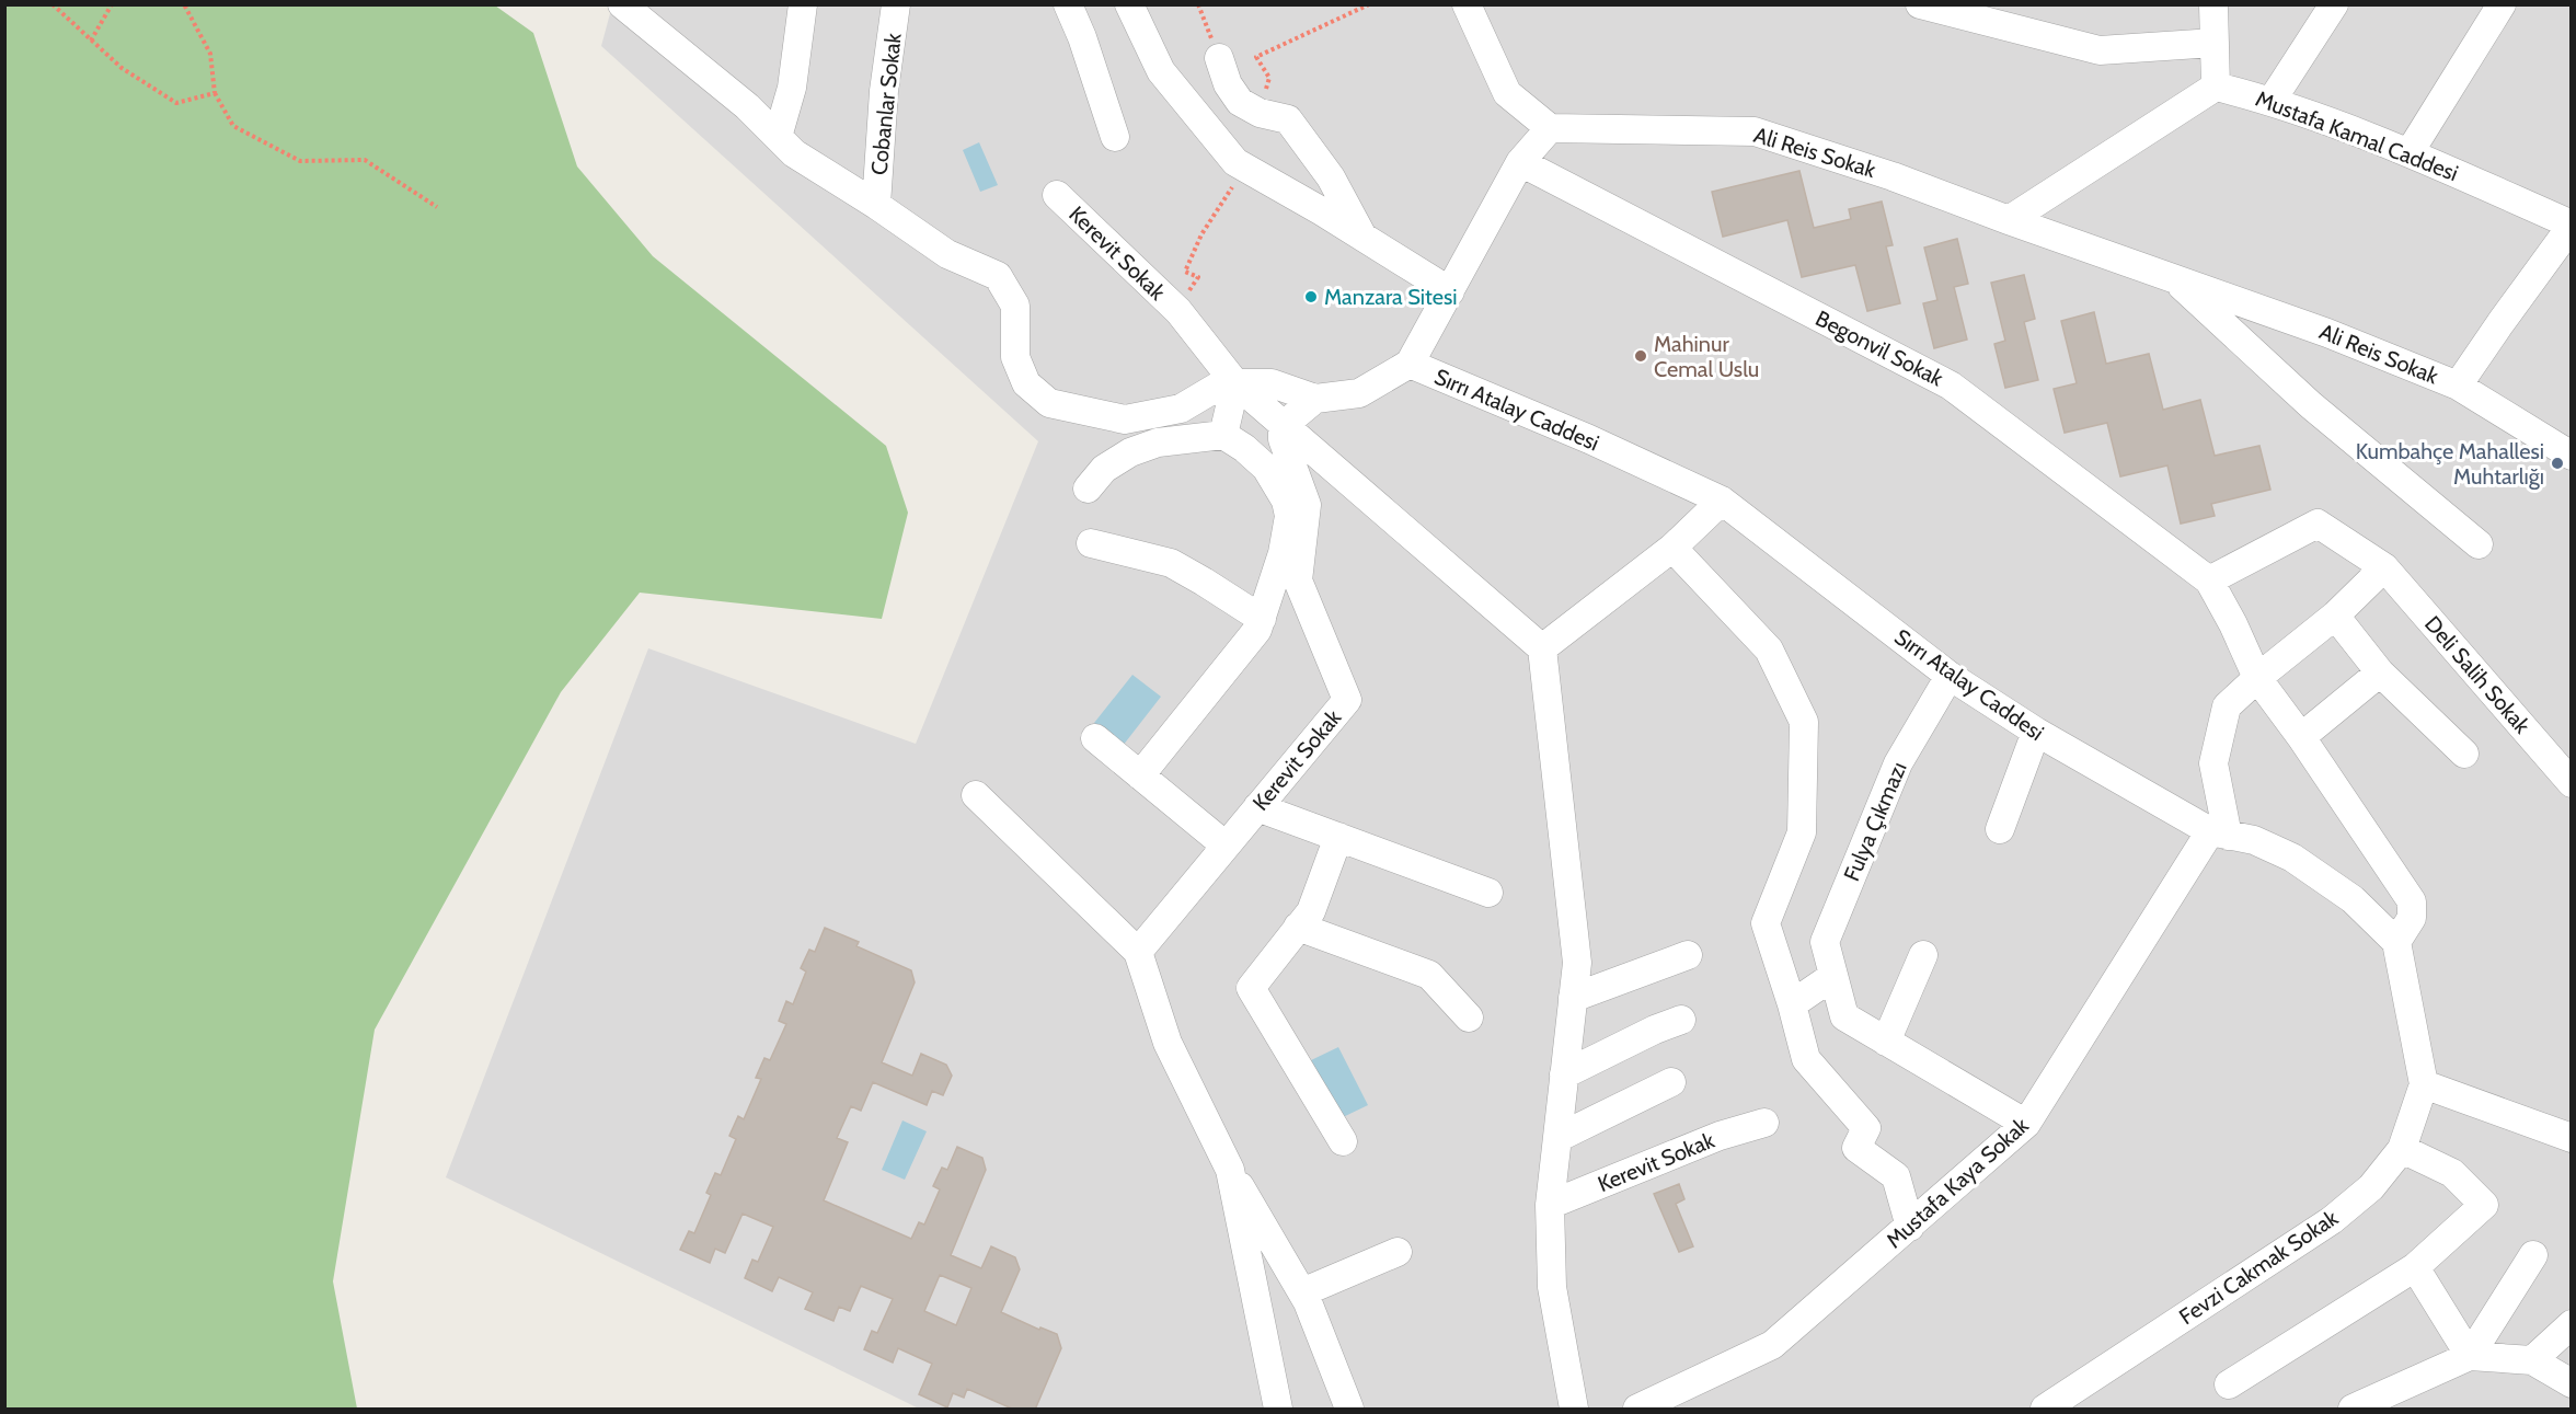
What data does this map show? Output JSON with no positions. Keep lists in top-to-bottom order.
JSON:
{
  "streets": {
    "street": [
      "Cobanlar Sokak",
      "Mustafa Kamal Caddesi",
      "Ali Reis Sokak",
      "Kerevit Sokak",
      "Begonvil Sokak",
      "Sırrı Atalay Caddesi",
      "Deli Salih Sokak",
      "Fulya Çıkmazı",
      "Mustafa Kaya Sokak",
      "Fevzi Cakmak Sokak"
    ]
  },
  "crossings": [
    ["Begonvil Sokak", "Deli Salih Sokak"],
    ["Sırrı Atalay Caddesi", "Fulya Çıkmazı"],
    ["Sırrı Atalay Caddesi", "Mustafa Kaya Sokak"],
    ["Fulya Çıkmazı", "Mustafa Kaya Sokak"]
  ],
  "places": ["Manzara Sitesi", "Mahinur Cemal Uslu", "Kumbahçe Mahallesi Muhtarlığı"]
}
